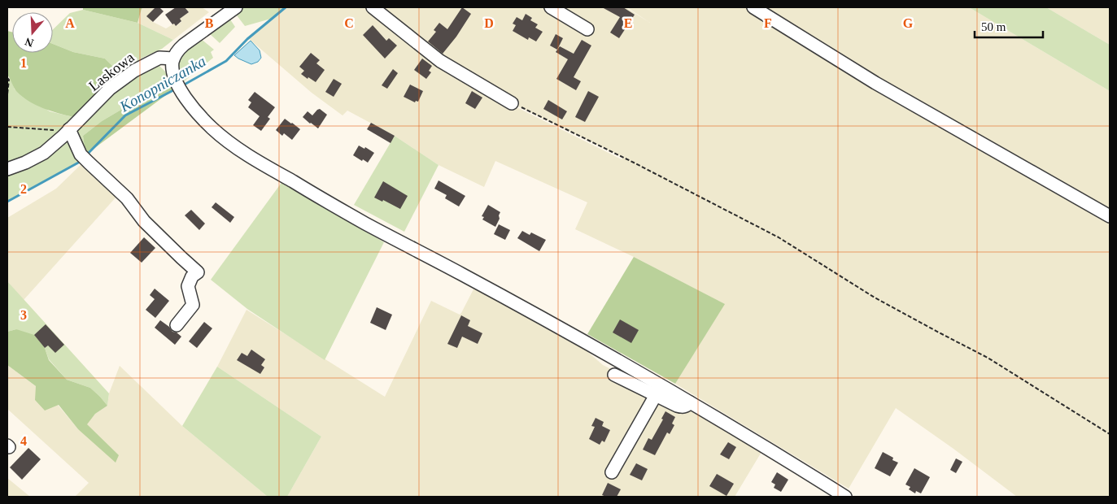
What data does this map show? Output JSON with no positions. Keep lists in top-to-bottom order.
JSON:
{
  "streets": {
    "street": ["Laskowa"]
  },
  "water": ["Konopniczanka"],
  "scale_bar": "50 m",
  "north": "bottom",
  "grid": {
    "columns": [
      "A",
      "B",
      "C",
      "D",
      "E",
      "F",
      "G"
    ],
    "rows": [
      "1",
      "2",
      "3",
      "4"
    ]
  }
}
